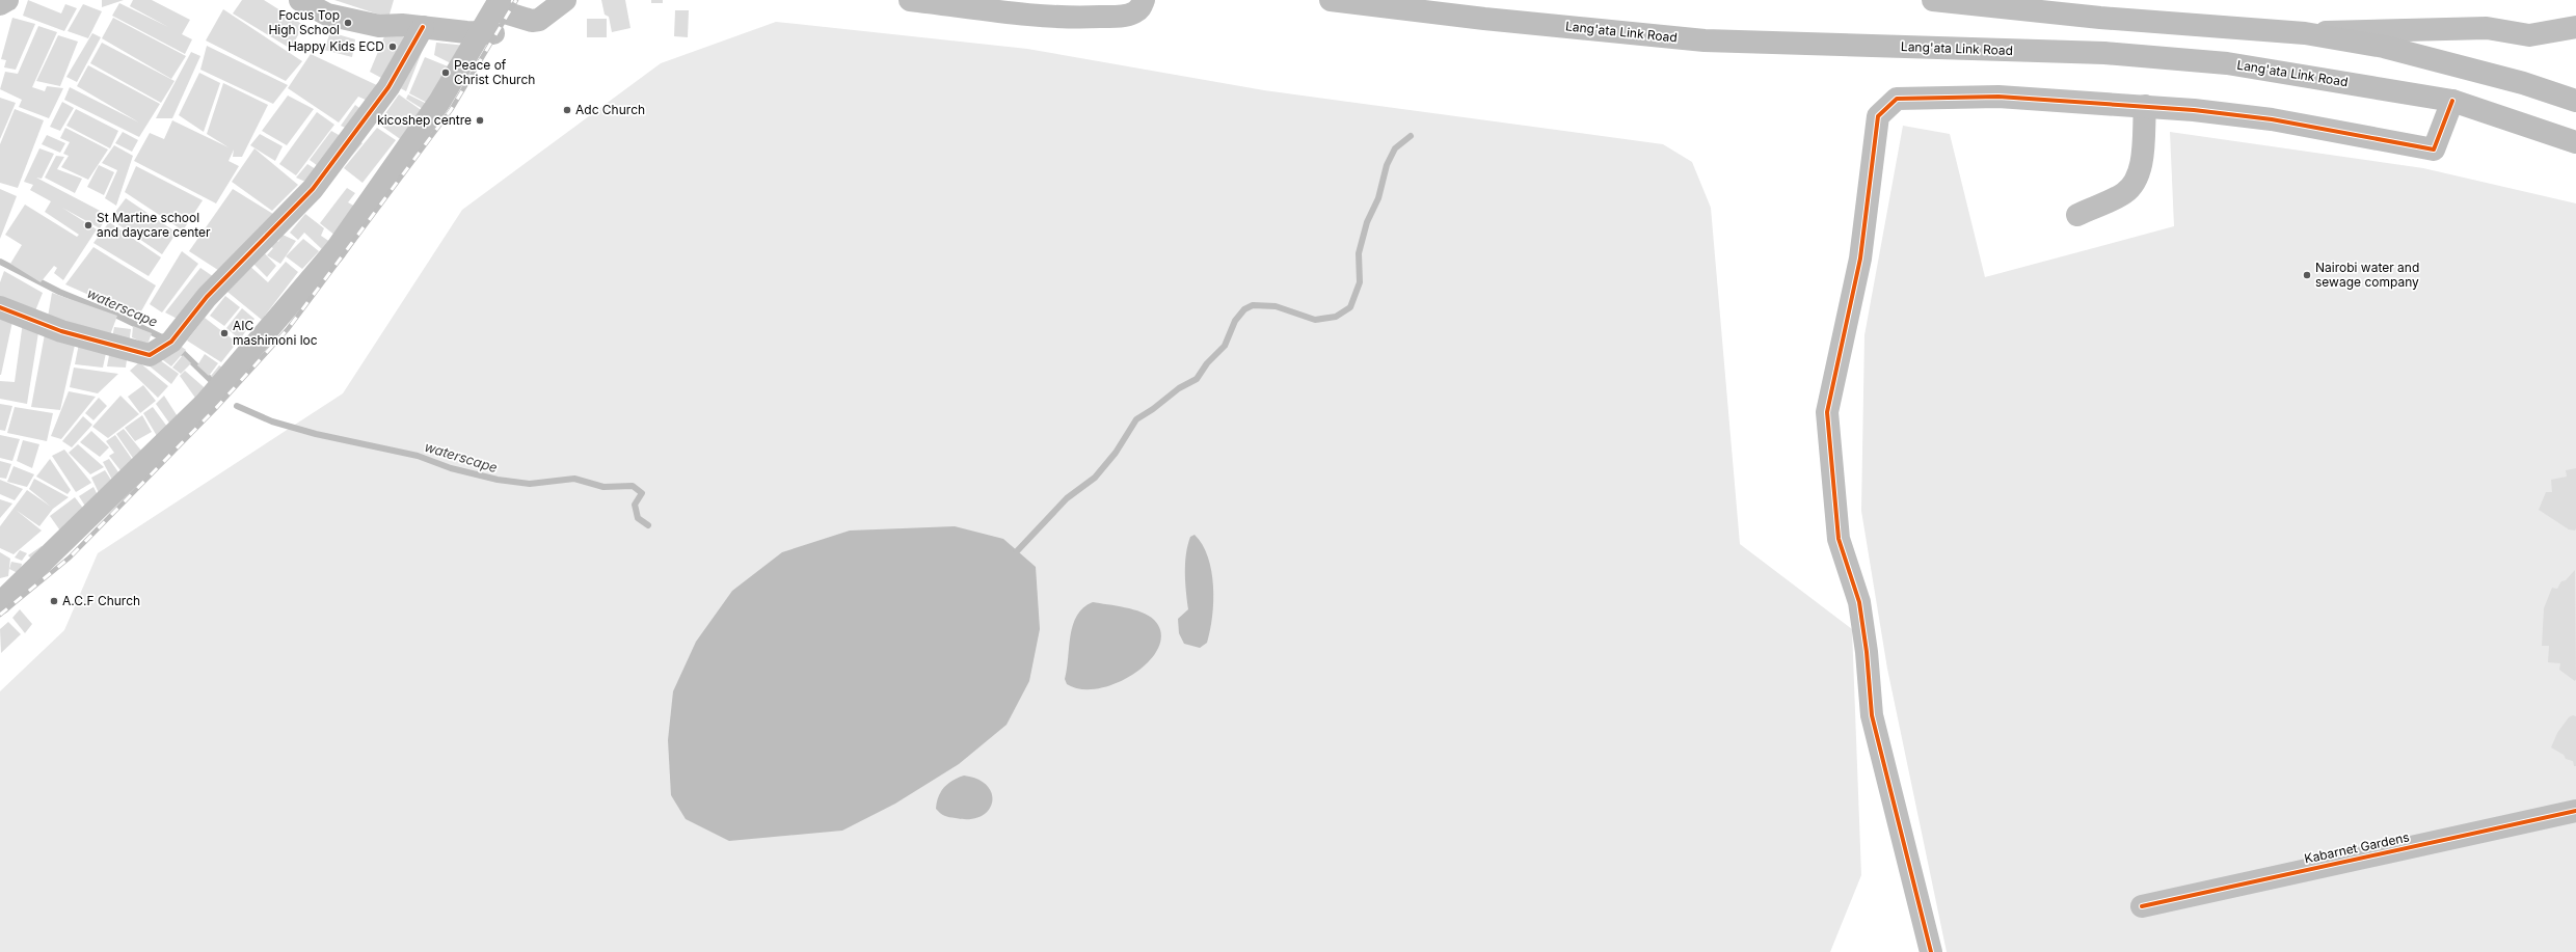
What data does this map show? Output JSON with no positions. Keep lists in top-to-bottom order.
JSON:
{
  "streets": {
    "main road": ["Lang'ata Link Road"],
    "street": ["Kabarnet Gardens"]
  },
  "water": ["waterscape"],
  "places": [
    "Focus Top High School",
    "Happy Kids ECD",
    "Peace of Christ Church",
    "Adc Church",
    "kicoshep centre",
    "St Martine school and daycare center",
    "Nairobi water and sewage company",
    "AIC mashimoni loc",
    "A.C.F Church"
  ]
}
